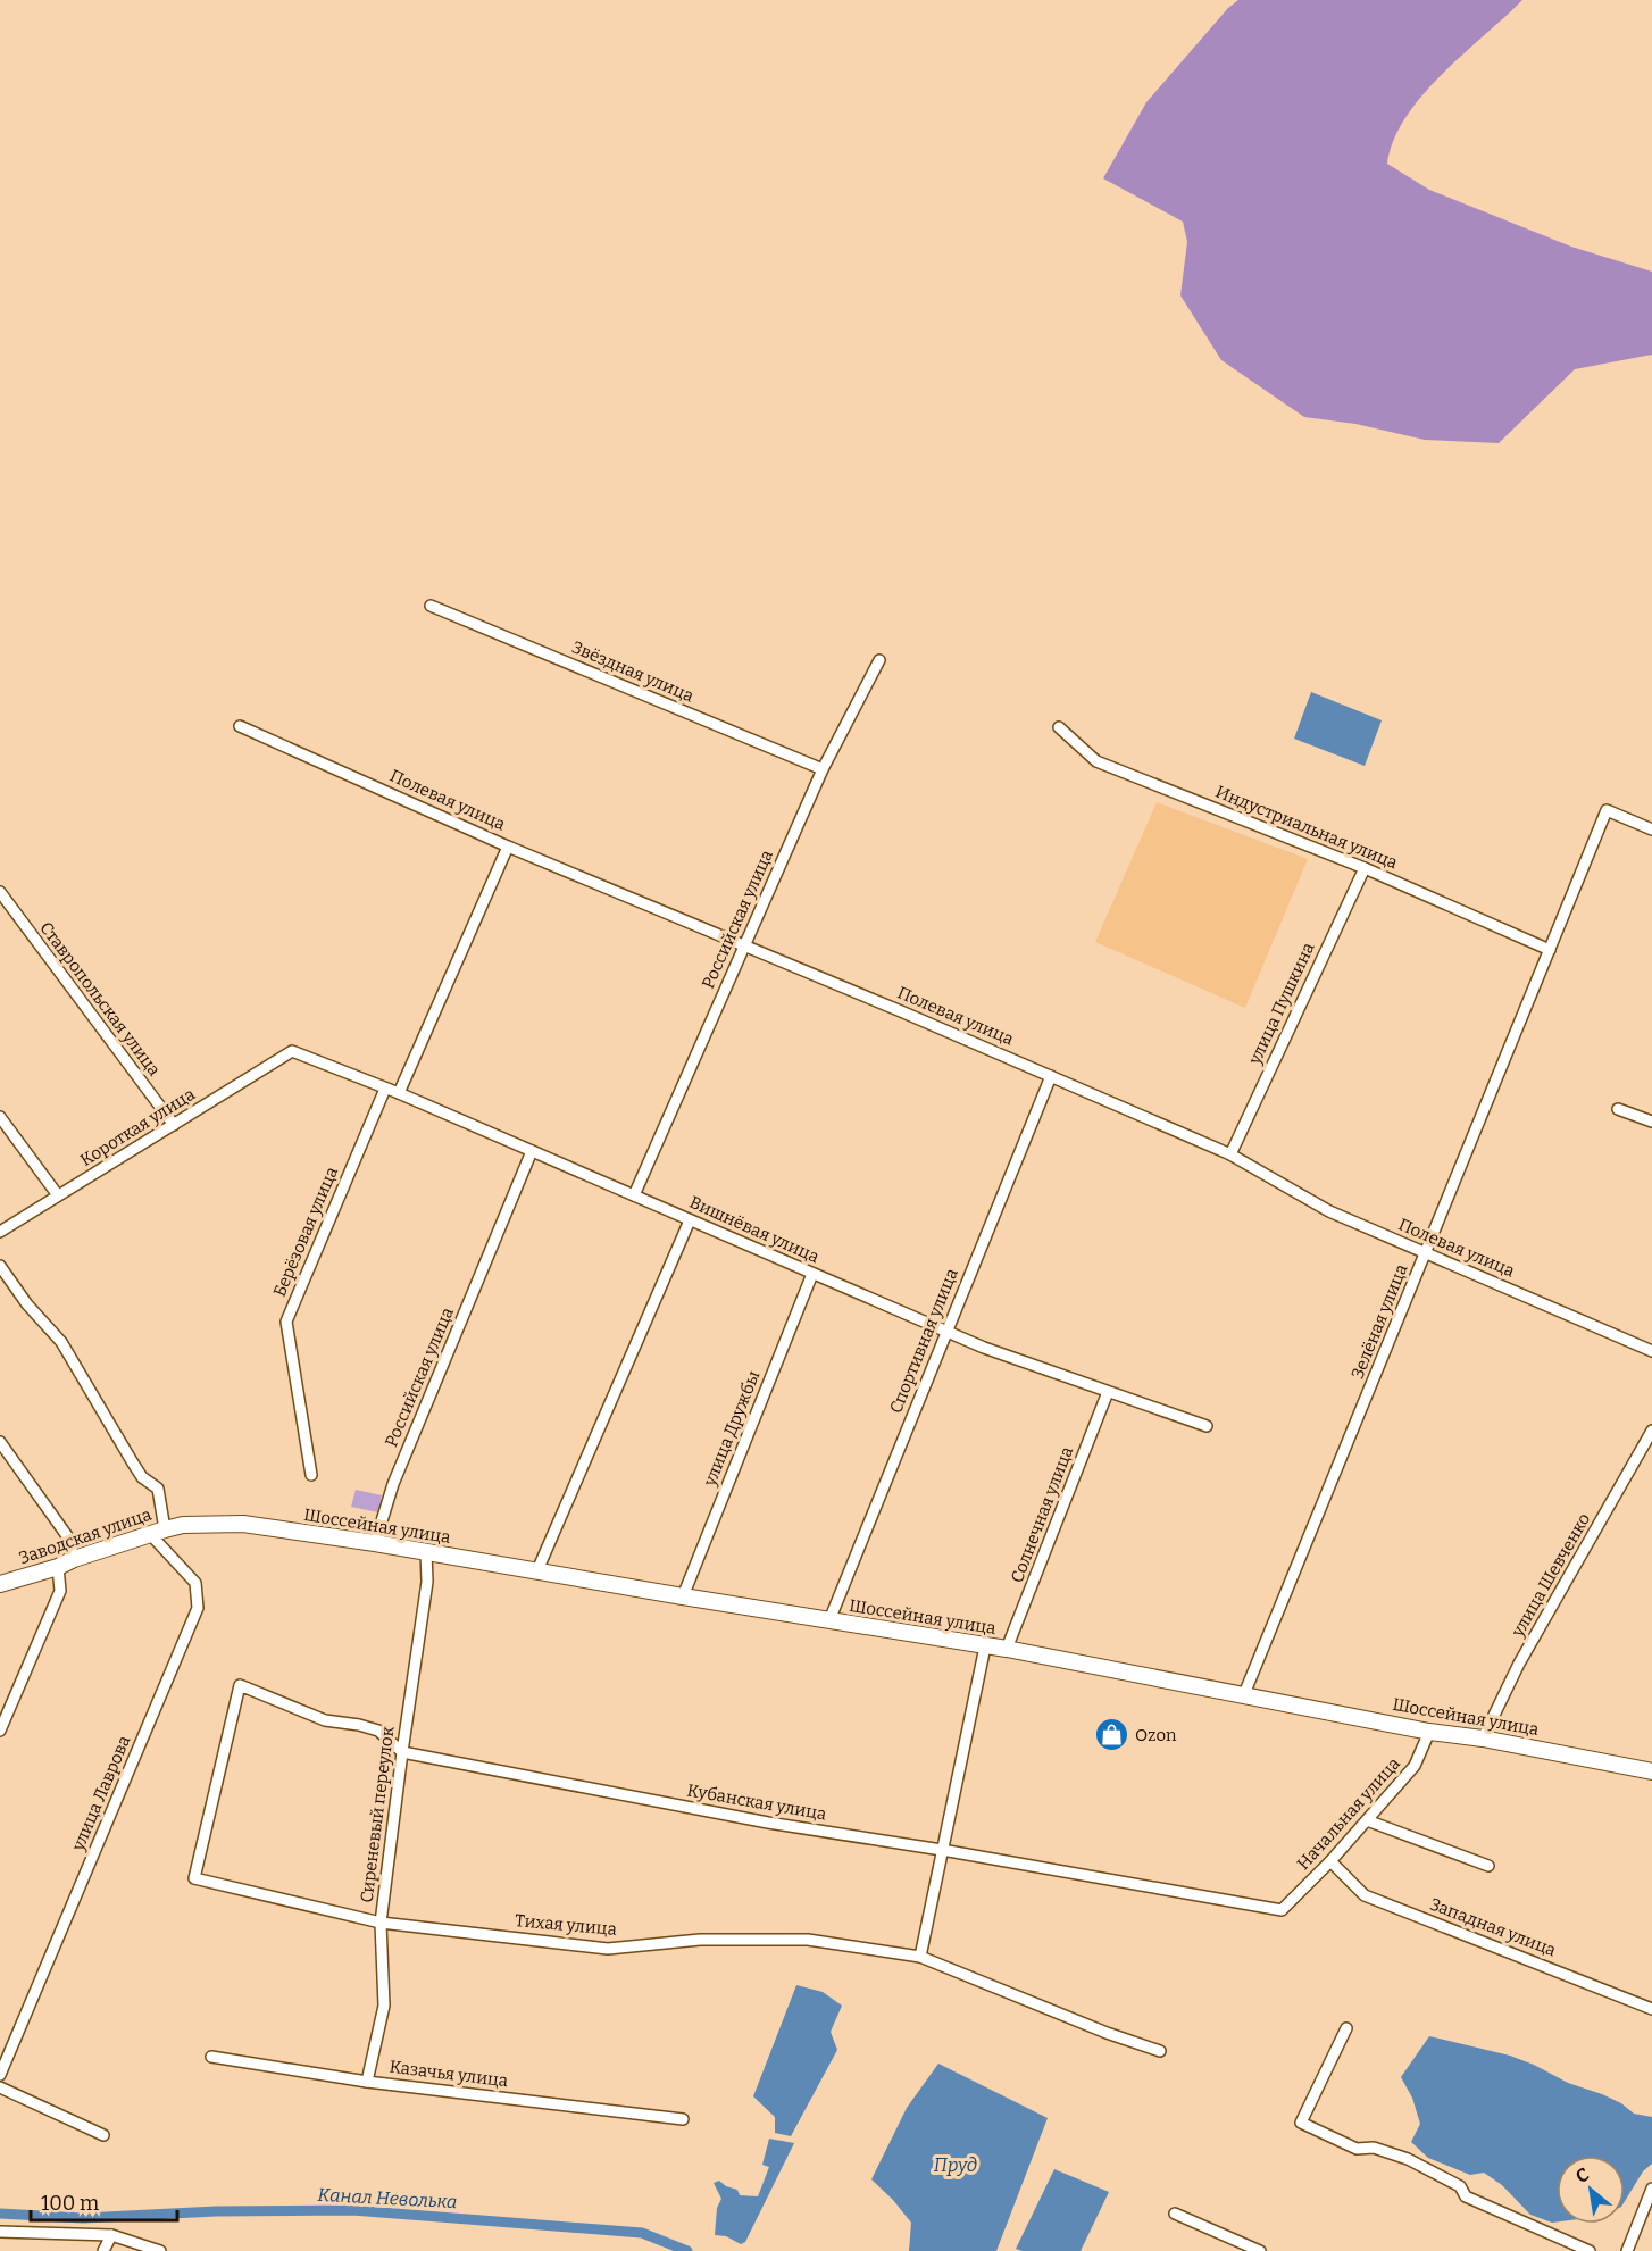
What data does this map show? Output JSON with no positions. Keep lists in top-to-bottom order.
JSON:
{
  "streets": {
    "main road": ["Шоссейная улица", "Заводская улица"],
    "street": [
      "Звёздная улица",
      "Полевая улица",
      "Индустриальная улица",
      "Российская улица",
      "Ставропольская улица",
      "улица Пушкина",
      "Короткая улица",
      "Вишнёвая улица",
      "Берёзовая улица",
      "Зелёная улица",
      "Спортивная улица",
      "улица Дружбы",
      "Солнечная улица",
      "улица Шевченко",
      "улица Лаврова",
      "Кубанская улица",
      "Начальная улица",
      "Сиреневый переулок",
      "Тихая улица",
      "Западная улица",
      "Казачья улица"
    ]
  },
  "crossings": [
    ["Звёздная улица", "Российская улица"],
    ["Полевая улица", "Российская улица"],
    ["Полевая улица", "улица Пушкина"],
    ["Полевая улица", "Зелёная улица"],
    ["Полевая улица", "Спортивная улица"],
    ["Индустриальная улица", "улица Пушкина"],
    ["Индустриальная улица", "Зелёная улица"],
    ["Российская улица", "Вишнёвая улица"],
    ["Российская улица", "Шоссейная улица"],
    ["Ставропольская улица", "Короткая улица"],
    ["Короткая улица", "Вишнёвая улица"],
    ["Вишнёвая улица", "Берёзовая улица"],
    ["Вишнёвая улица", "Спортивная улица"],
    ["Вишнёвая улица", "улица Дружбы"],
    ["Вишнёвая улица", "Солнечная улица"],
    ["Зелёная улица", "Шоссейная улица"],
    ["Спортивная улица", "Шоссейная улица"],
    ["улица Дружбы", "Шоссейная улица"],
    ["Солнечная улица", "Шоссейная улица"],
    ["Шоссейная улица", "Заводская улица"],
    ["Шоссейная улица", "улица Шевченко"],
    ["Шоссейная улица", "Начальная улица"],
    ["Шоссейная улица", "Сиреневый переулок"],
    ["Заводская улица", "улица Лаврова"],
    ["Кубанская улица", "Начальная улица"],
    ["Кубанская улица", "Сиреневый переулок"],
    ["Кубанская улица", "Тихая улица"],
    ["Начальная улица", "Западная улица"],
    ["Сиреневый переулок", "Тихая улица"],
    ["Сиреневый переулок", "Казачья улица"]
  ],
  "water": ["Пруд", "Канал Неволька"],
  "places": {
    "shop": ["Ozon"]
  },
  "scale_bar": "100 m",
  "north": "top left"
}
